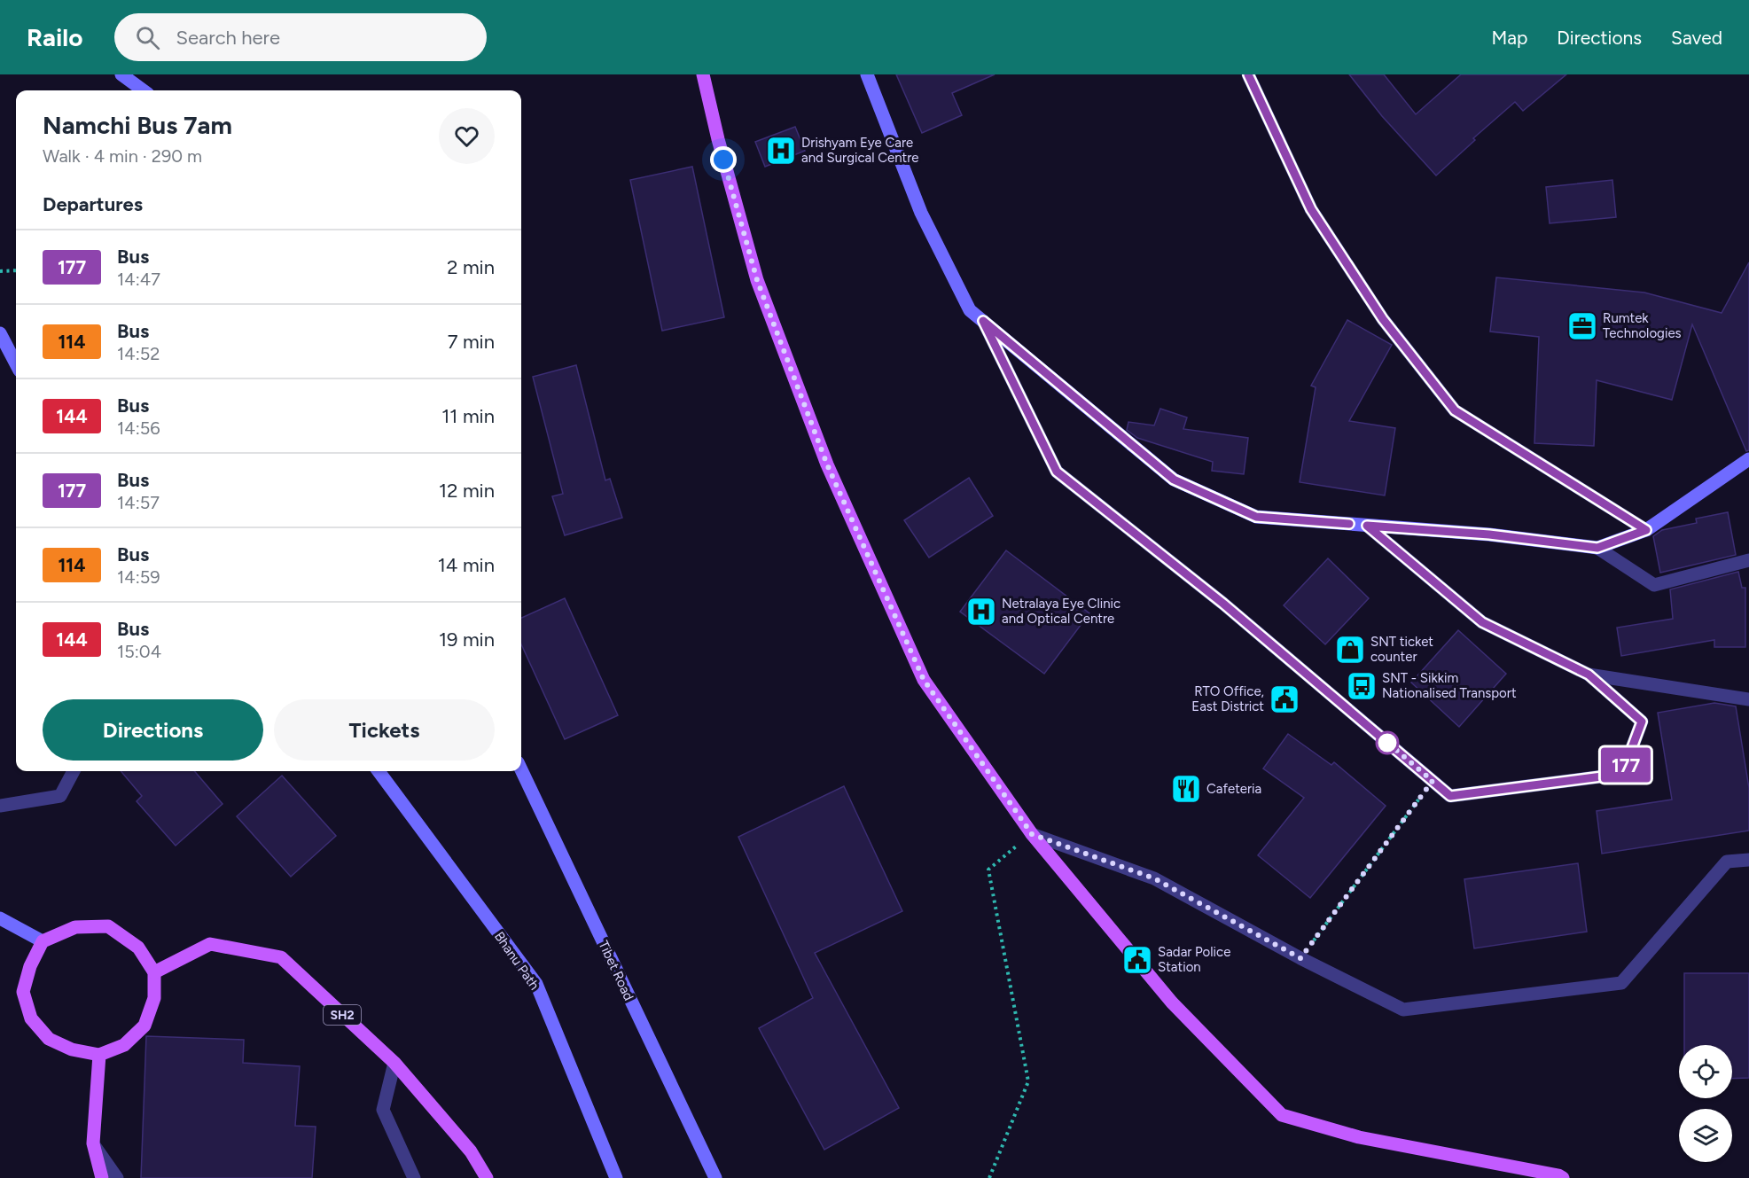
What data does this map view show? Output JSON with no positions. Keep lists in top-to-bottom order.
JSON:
{
  "streets": {
    "main road": ["Bhanu Path", "Tibet Road", "SH2"]
  },
  "places": {
    "hospital": ["Drishyam Eye Care and Surgical Centre", "Netralaya Eye Clinic and Optical Centre"],
    "office": ["Rumtek Technologies"],
    "shop": ["SNT ticket counter"],
    "bus stop": ["SNT - Sikkim Nationalised Transport"],
    "public building": ["RTO Office, East District", "Sadar Police Station"],
    "restaurant": ["Cafeteria"]
  },
  "lines": ["bus line 177"],
  "page": {
    "header": "Railo",
    "search": "Search here",
    "nav": ["Map", "Directions", "Saved"],
    "on_map": "177",
    "heading": [
      ["Namchi Bus 7am", "Walk · 4 min · 290 m"],
      "Departures"
    ],
    "list": [
      {
        "mark": "177",
        "name": "Bus",
        "note": "14:47",
        "value": "2 min"
      },
      {
        "mark": "114",
        "name": "Bus",
        "note": "14:52",
        "value": "7 min"
      },
      {
        "mark": "144",
        "name": "Bus",
        "note": "14:56",
        "value": "11 min"
      },
      {
        "mark": "177",
        "name": "Bus",
        "note": "14:57",
        "value": "12 min"
      },
      {
        "mark": "114",
        "name": "Bus",
        "note": "14:59",
        "value": "14 min"
      },
      {
        "mark": "144",
        "name": "Bus",
        "note": "15:04",
        "value": "19 min"
      }
    ],
    "buttons": ["Directions", "Tickets"]
  }
}
